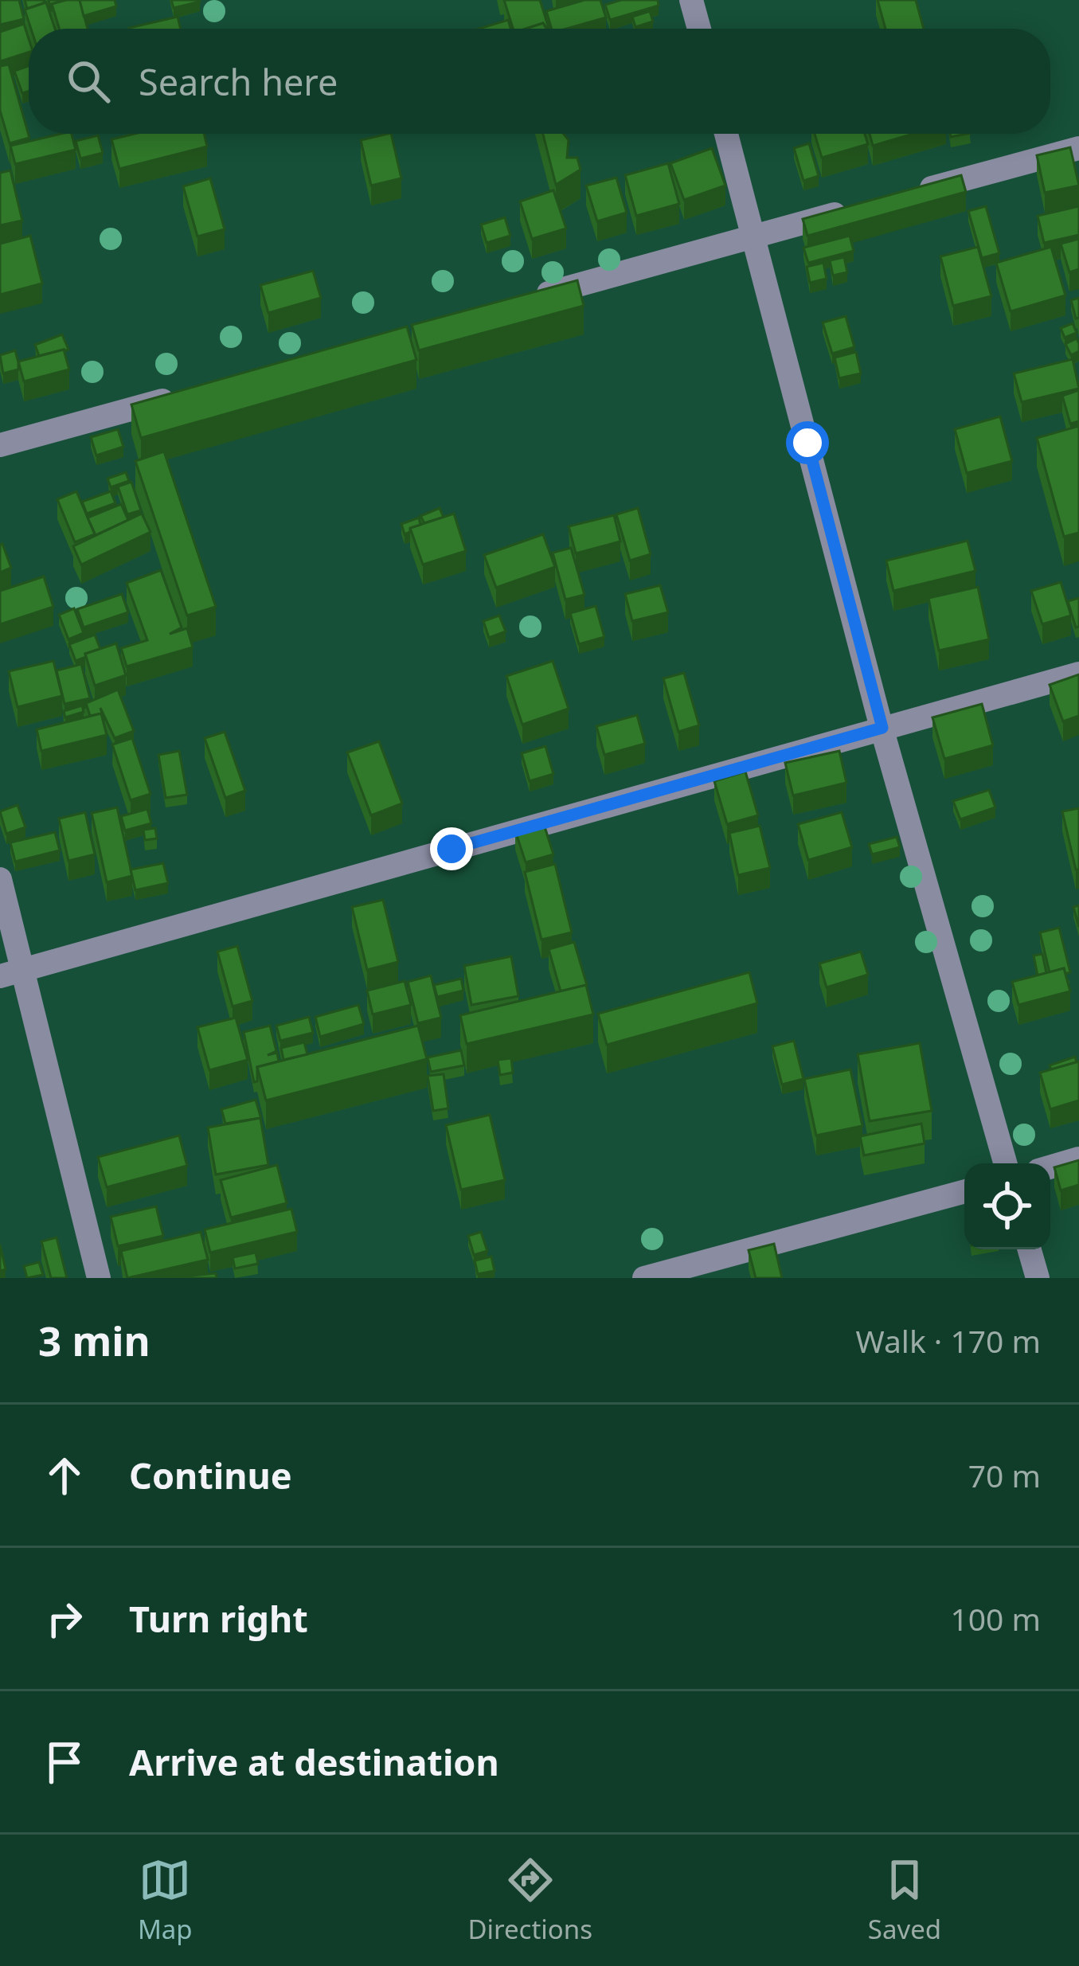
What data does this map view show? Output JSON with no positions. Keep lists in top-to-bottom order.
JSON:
{
  "page": {
    "search": "Search here",
    "heading": ["3 min", "Walk · 170 m"],
    "list": [
      ["Continue", "70 m"],
      ["Turn right", "100 m"],
      "Arrive at destination"
    ],
    "nav": ["Map", "Directions", "Saved"]
  }
}
